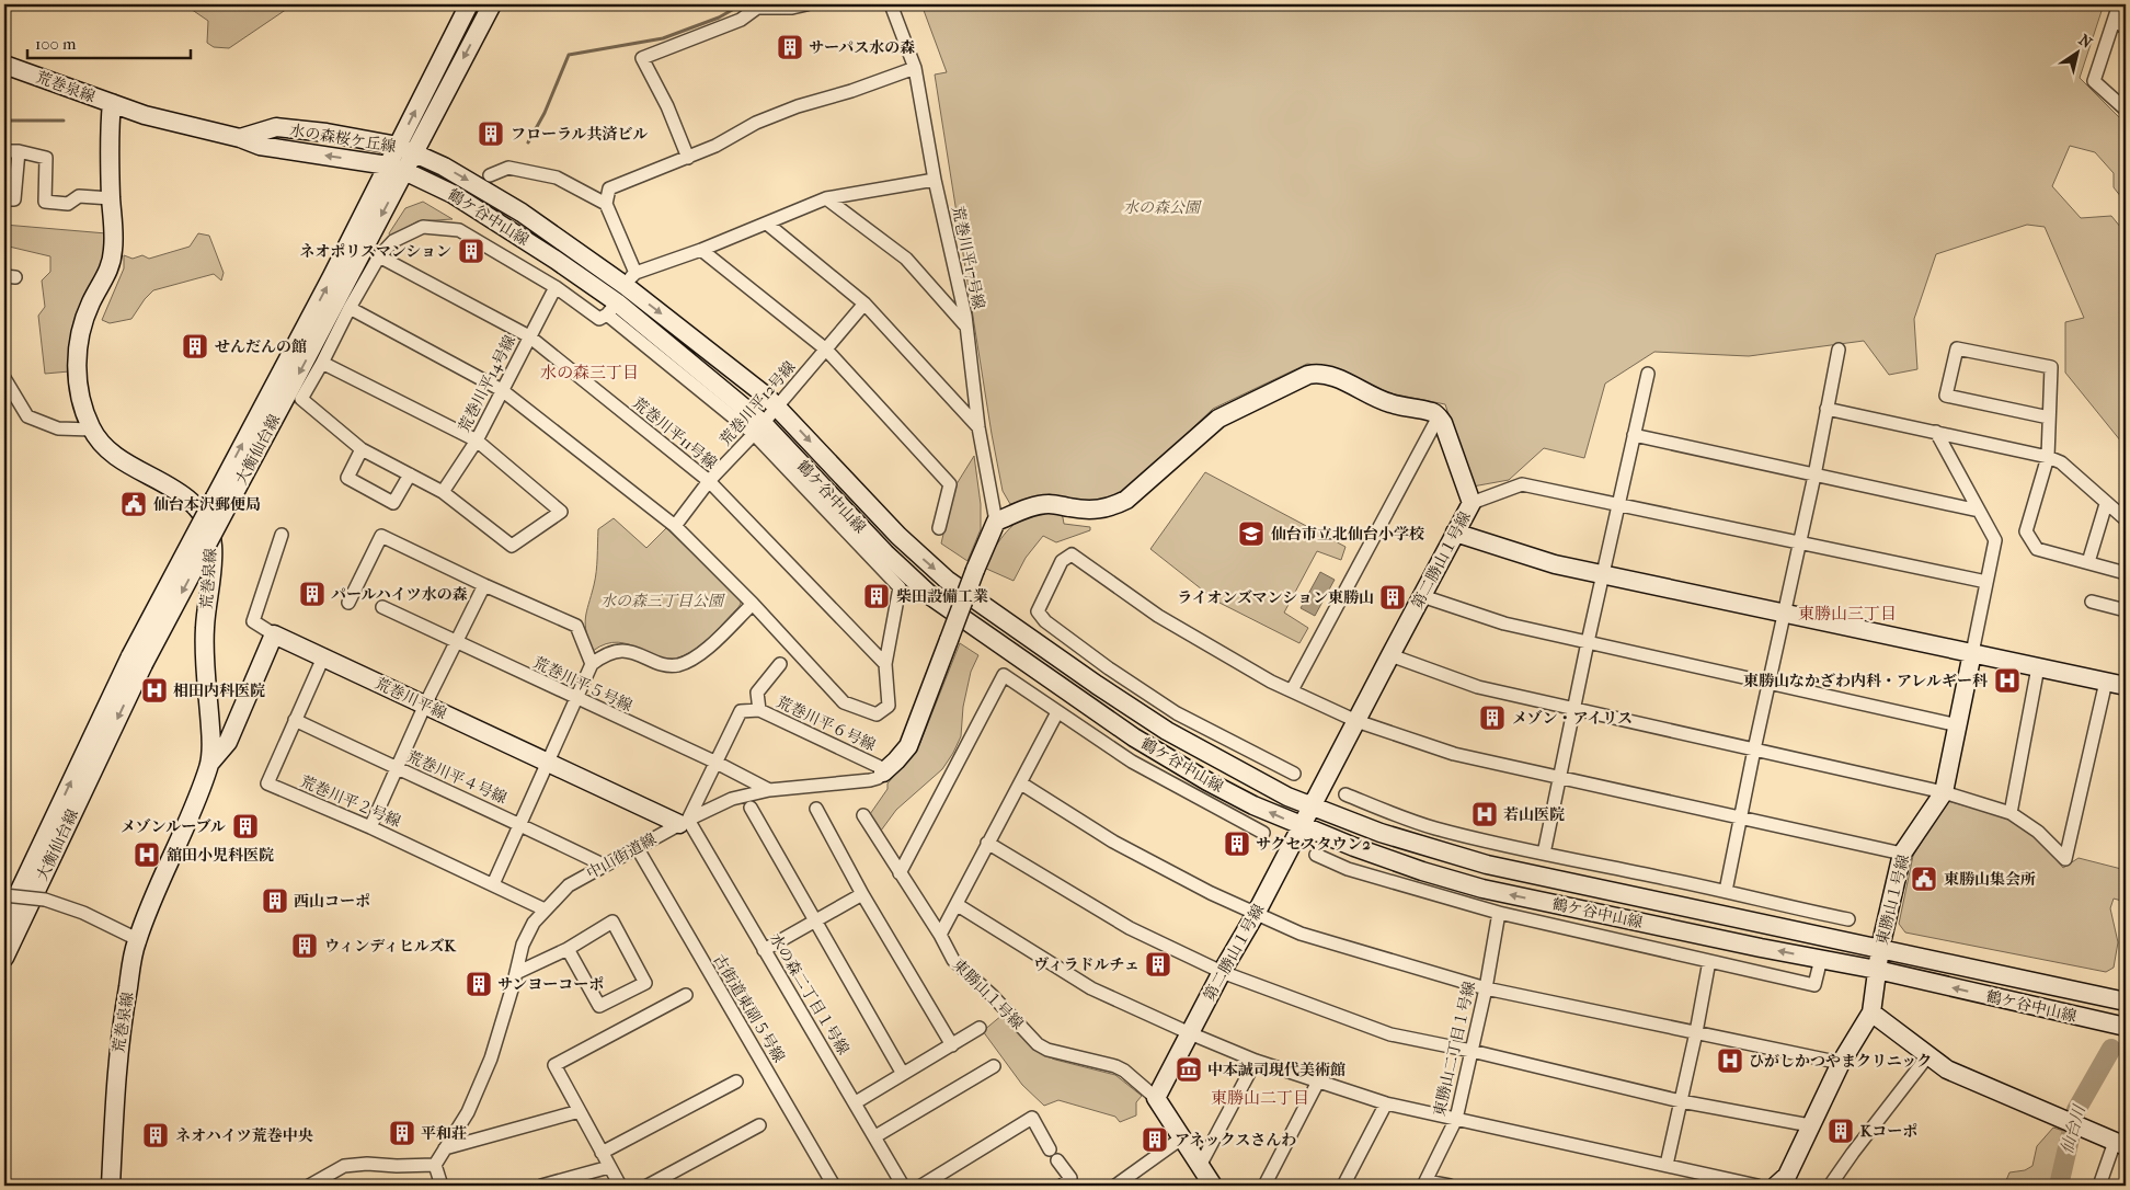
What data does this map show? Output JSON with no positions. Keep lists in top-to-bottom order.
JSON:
{
  "streets": {
    "street": [
      "荒巻泉線",
      "水の森桜ケ丘線",
      "鶴ケ谷中山線",
      "荒巻川平17号線",
      "荒巻川平14号線",
      "荒巻川平12号線",
      "荒巻川平11号線",
      "大衡仙台線",
      "第二勝山１号線",
      "荒巻川平５号線",
      "荒巻川平線",
      "荒巻川平６号線",
      "荒巻川平４号線",
      "荒巻川平２号線",
      "中山街道線",
      "東勝山１号線",
      "水の森二丁目１号線",
      "古街道東副５号線",
      "東勝山二丁目１号線"
    ]
  },
  "crossings": [
    ["荒巻泉線", "水の森桜ケ丘線"],
    ["水の森桜ケ丘線", "鶴ケ谷中山線"],
    ["水の森桜ケ丘線", "荒巻川平12号線"],
    ["水の森桜ケ丘線", "大衡仙台線"],
    ["水の森桜ケ丘線", "第二勝山１号線"],
    ["水の森桜ケ丘線", "東勝山１号線"],
    ["鶴ケ谷中山線", "荒巻川平12号線"],
    ["鶴ケ谷中山線", "大衡仙台線"],
    ["鶴ケ谷中山線", "第二勝山１号線"],
    ["鶴ケ谷中山線", "東勝山１号線"],
    ["荒巻川平17号線", "中山街道線"],
    ["荒巻川平14号線", "荒巻川平11号線"],
    ["荒巻川平12号線", "荒巻川平11号線"],
    ["第二勝山１号線", "東勝山１号線"],
    ["荒巻川平５号線", "荒巻川平６号線"],
    ["荒巻川平５号線", "中山街道線"],
    ["荒巻川平線", "荒巻川平６号線"],
    ["荒巻川平線", "荒巻川平２号線"],
    ["荒巻川平線", "中山街道線"],
    ["荒巻川平線", "水の森二丁目１号線"],
    ["荒巻川平６号線", "中山街道線"],
    ["荒巻川平６号線", "水の森二丁目１号線"],
    ["荒巻川平４号線", "荒巻川平２号線"],
    ["荒巻川平４号線", "中山街道線"],
    ["荒巻川平２号線", "中山街道線"],
    ["中山街道線", "水の森二丁目１号線"],
    ["中山街道線", "古街道東副５号線"]
  ],
  "districts": ["水の森三丁目", "東勝山三丁目", "東勝山二丁目"],
  "water": ["仙台川"],
  "parks": ["水の森公園", "水の森三丁目公園"],
  "places": {
    "building": [
      "サーパス水の森",
      "フローラル共済ビル",
      "ネオポリスマンション",
      "せんだんの館",
      "パールハイツ水の森",
      "柴田設備工業",
      "ライオンズマンション東勝山",
      "メゾン・アイリス",
      "メゾンルーブル",
      "サクセスタウン2",
      "西山コーポ",
      "ウィンディヒルズK",
      "ヴィラドルチェ",
      "サンヨーコーポ",
      "Kコーポ",
      "平和荘",
      "ネオハイツ荒巻中央",
      "アネックスさんわ"
    ],
    "public building": ["仙台本沢郵便局", "東勝山集会所"],
    "school or university": ["仙台市立北仙台小学校"],
    "hospital": [
      "東勝山なかざわ内科・アレルギー科",
      "相田内科医院",
      "若山医院",
      "舘田小児科医院",
      "ひがしかつやまクリニック"
    ],
    "museum": ["中本誠司現代美術館"]
  },
  "scale_bar": "100 m",
  "north": "top right"
}
